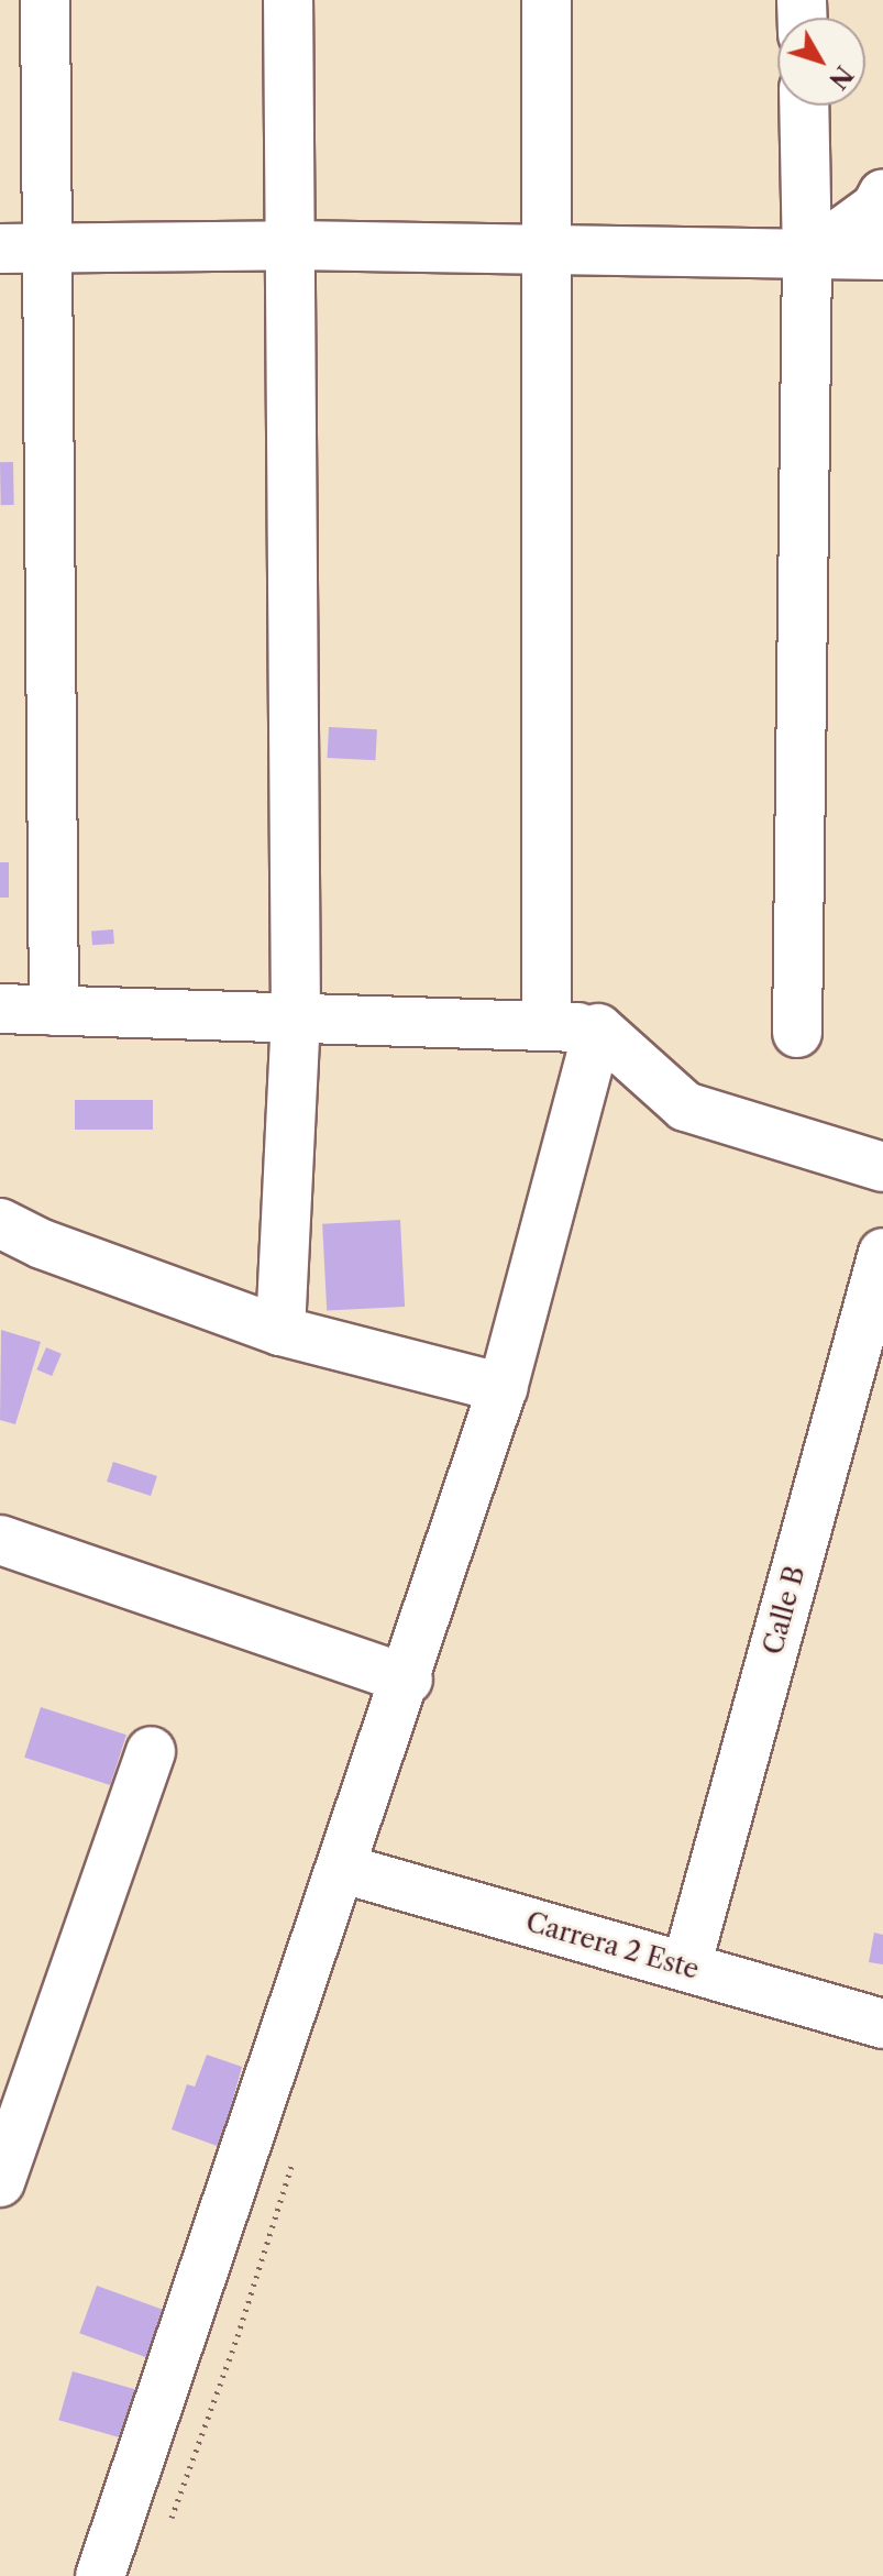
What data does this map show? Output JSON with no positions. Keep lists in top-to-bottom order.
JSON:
{
  "streets": {
    "street": ["Calle B", "Carrera 2 Este"]
  },
  "crossings": [
    ["Calle B", "Carrera 2 Este"]
  ],
  "north": "bottom right"
}
